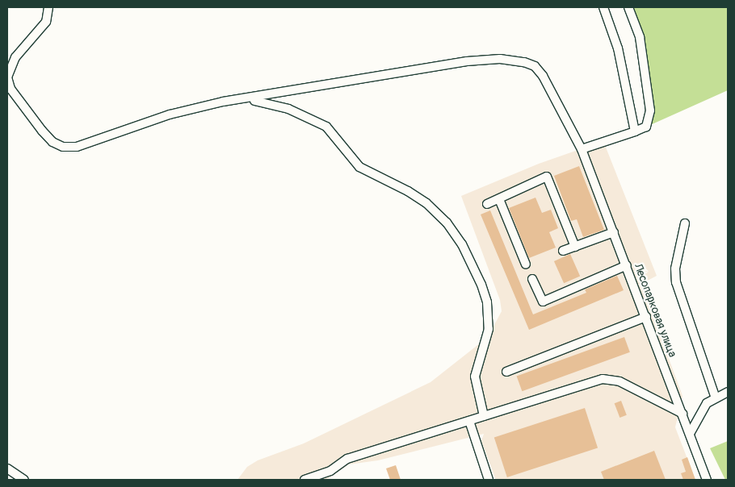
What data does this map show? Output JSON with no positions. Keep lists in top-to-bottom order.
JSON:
{
  "streets": {
    "street": ["Лесопарковая улица"]
  }
}
